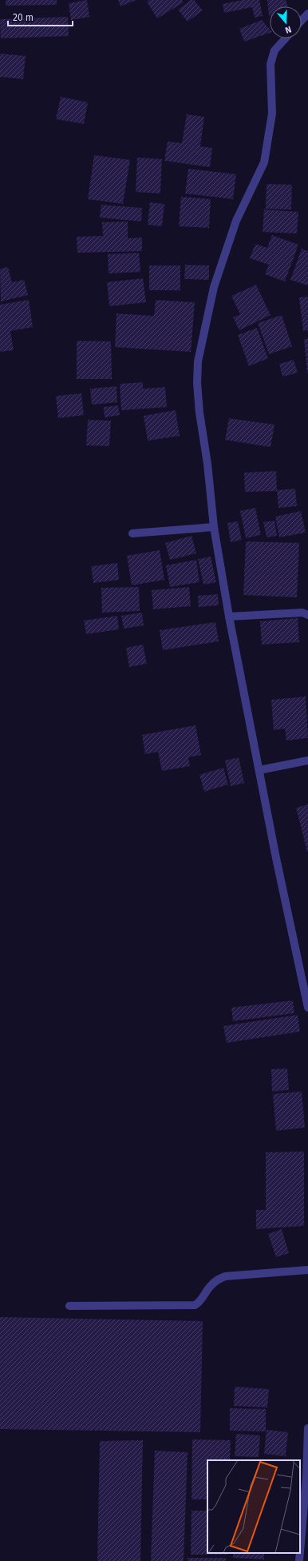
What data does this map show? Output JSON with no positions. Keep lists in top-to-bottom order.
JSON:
{
  "scale_bar": "20 m",
  "north": "bottom"
}
